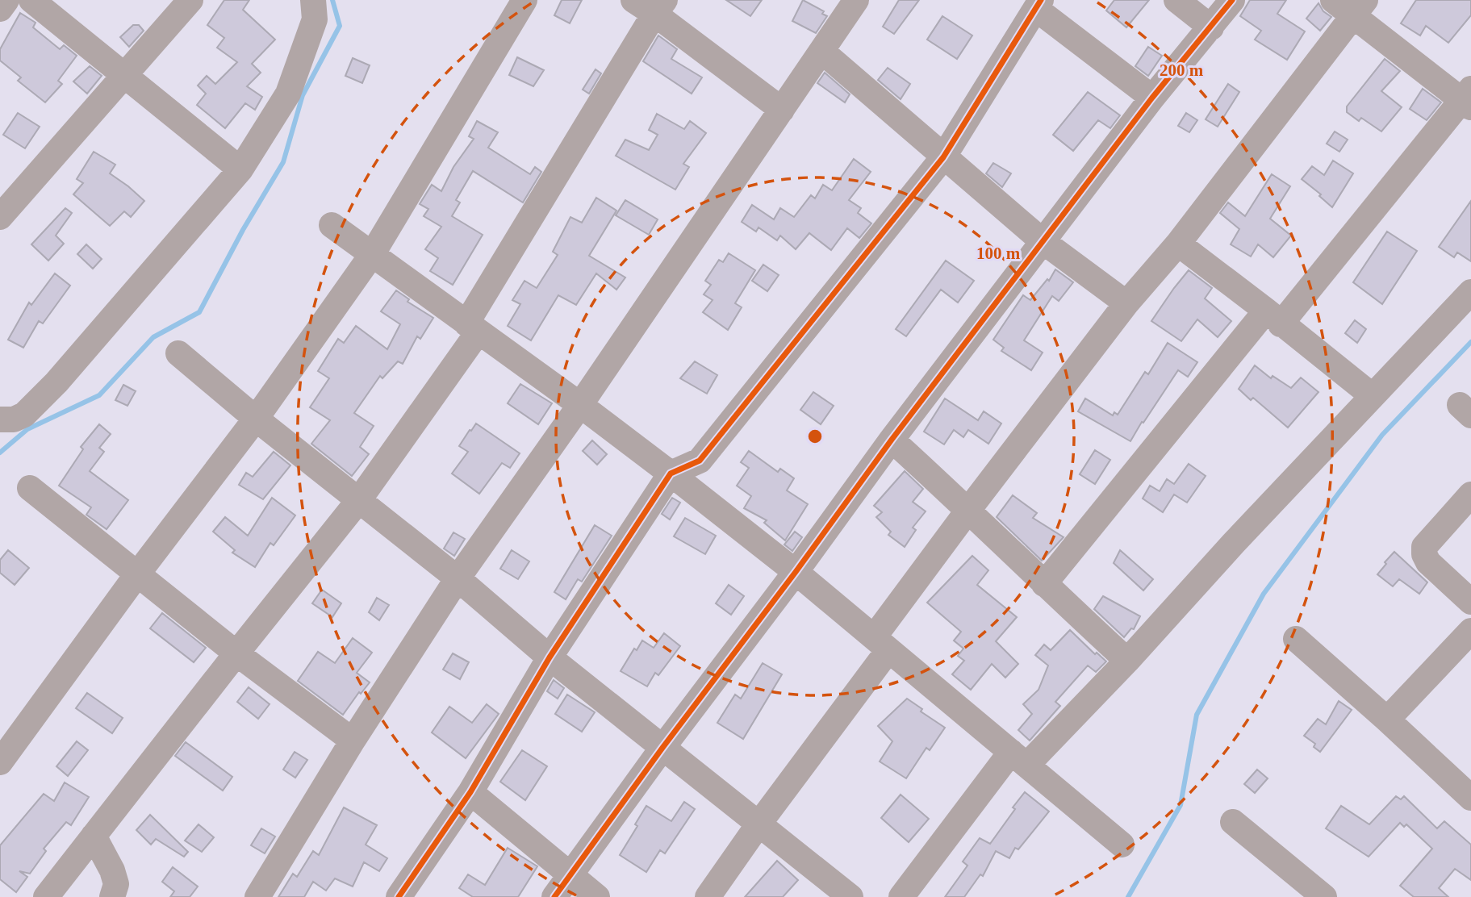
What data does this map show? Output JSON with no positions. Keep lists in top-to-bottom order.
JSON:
{
  "rings": ["200 m", "100 m"]
}
